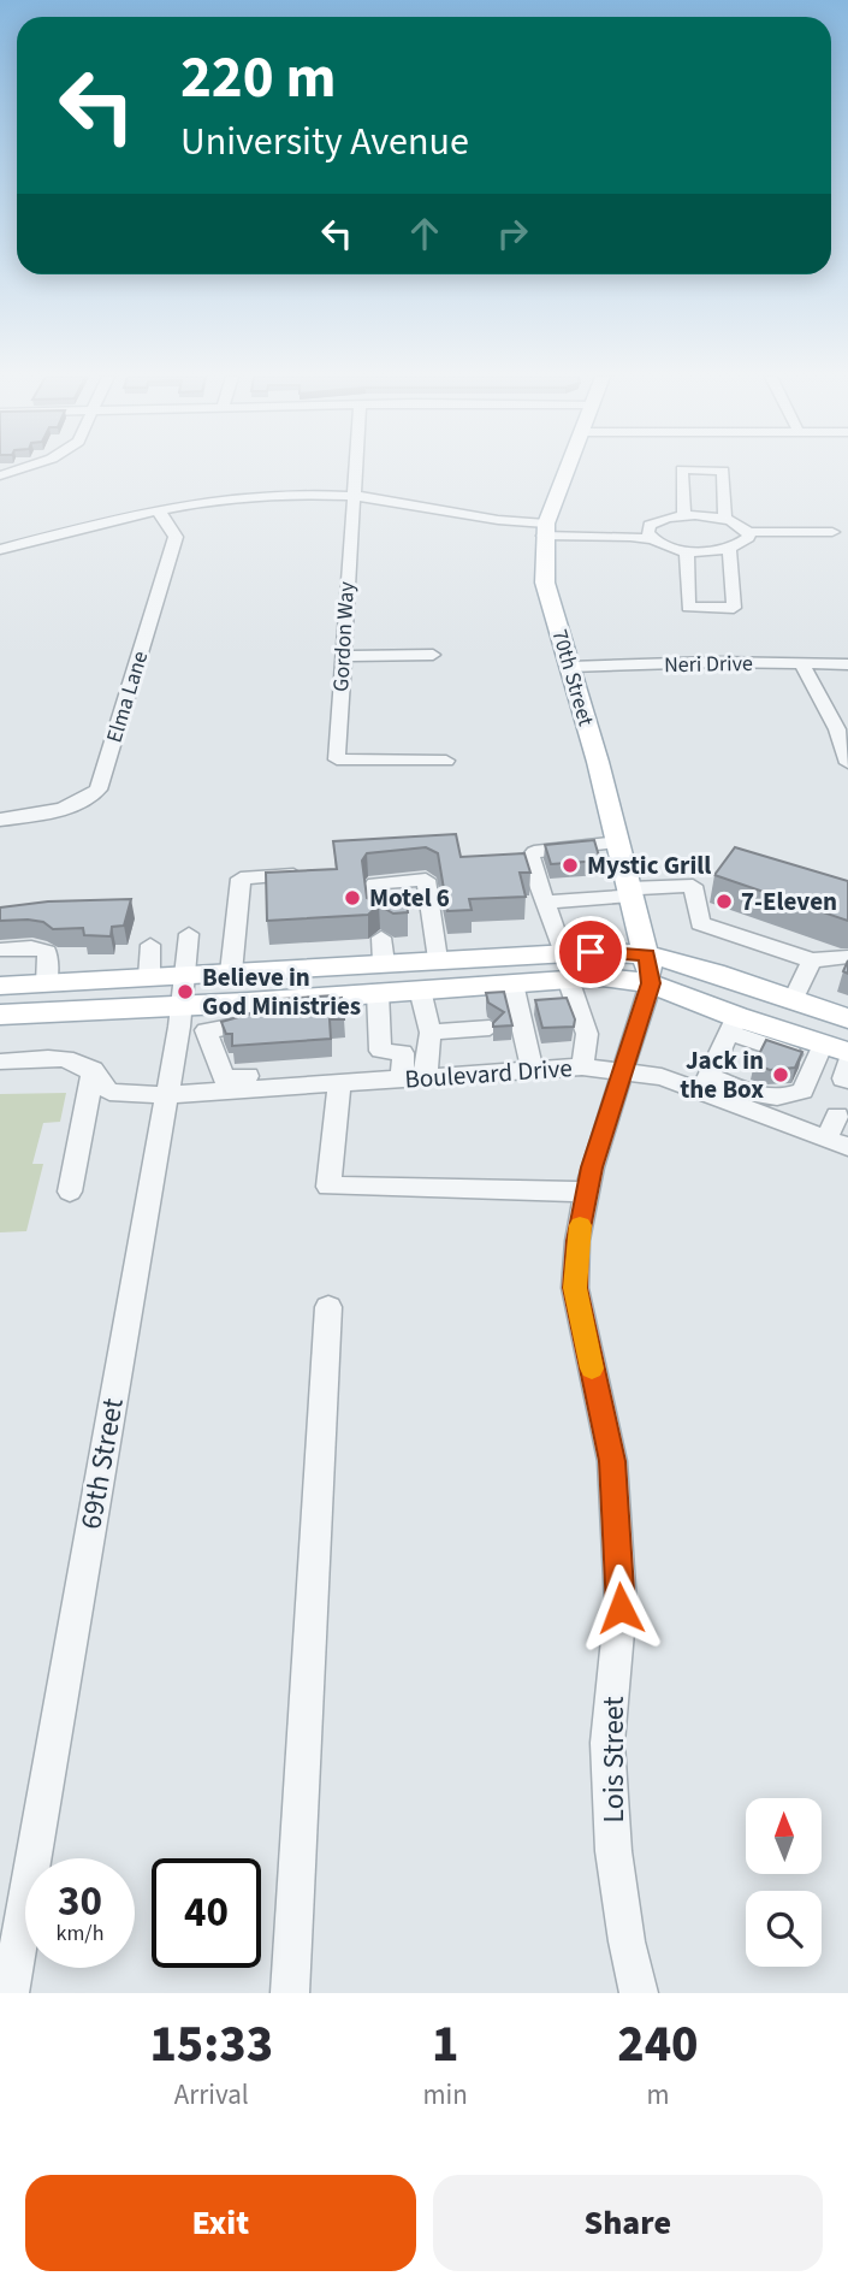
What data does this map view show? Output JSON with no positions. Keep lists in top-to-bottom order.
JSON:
{
  "streets": {
    "main road": ["70th Street"],
    "street": [
      "Gordon Way",
      "Neri Drive",
      "Elma Lane",
      "Boulevard Drive",
      "69th Street",
      "Lois Street"
    ]
  },
  "crossings": [
    ["Neri Drive", "70th Street"],
    ["70th Street", "Lois Street"],
    ["Boulevard Drive", "69th Street"],
    ["Boulevard Drive", "Lois Street"]
  ],
  "places": [
    "Mystic Grill",
    "Motel 6",
    "7-Eleven",
    "Believe in God Ministries",
    "Jack in the Box"
  ],
  "north": "top",
  "page": {
    "turn": ["220 m", "University Avenue"],
    "speed": "30 km/h",
    "limit": "40",
    "eta": [
      "15:33",
      "Arrival",
      "1",
      "min",
      "240",
      "m"
    ],
    "buttons": ["Exit", "Share"]
  }
}
